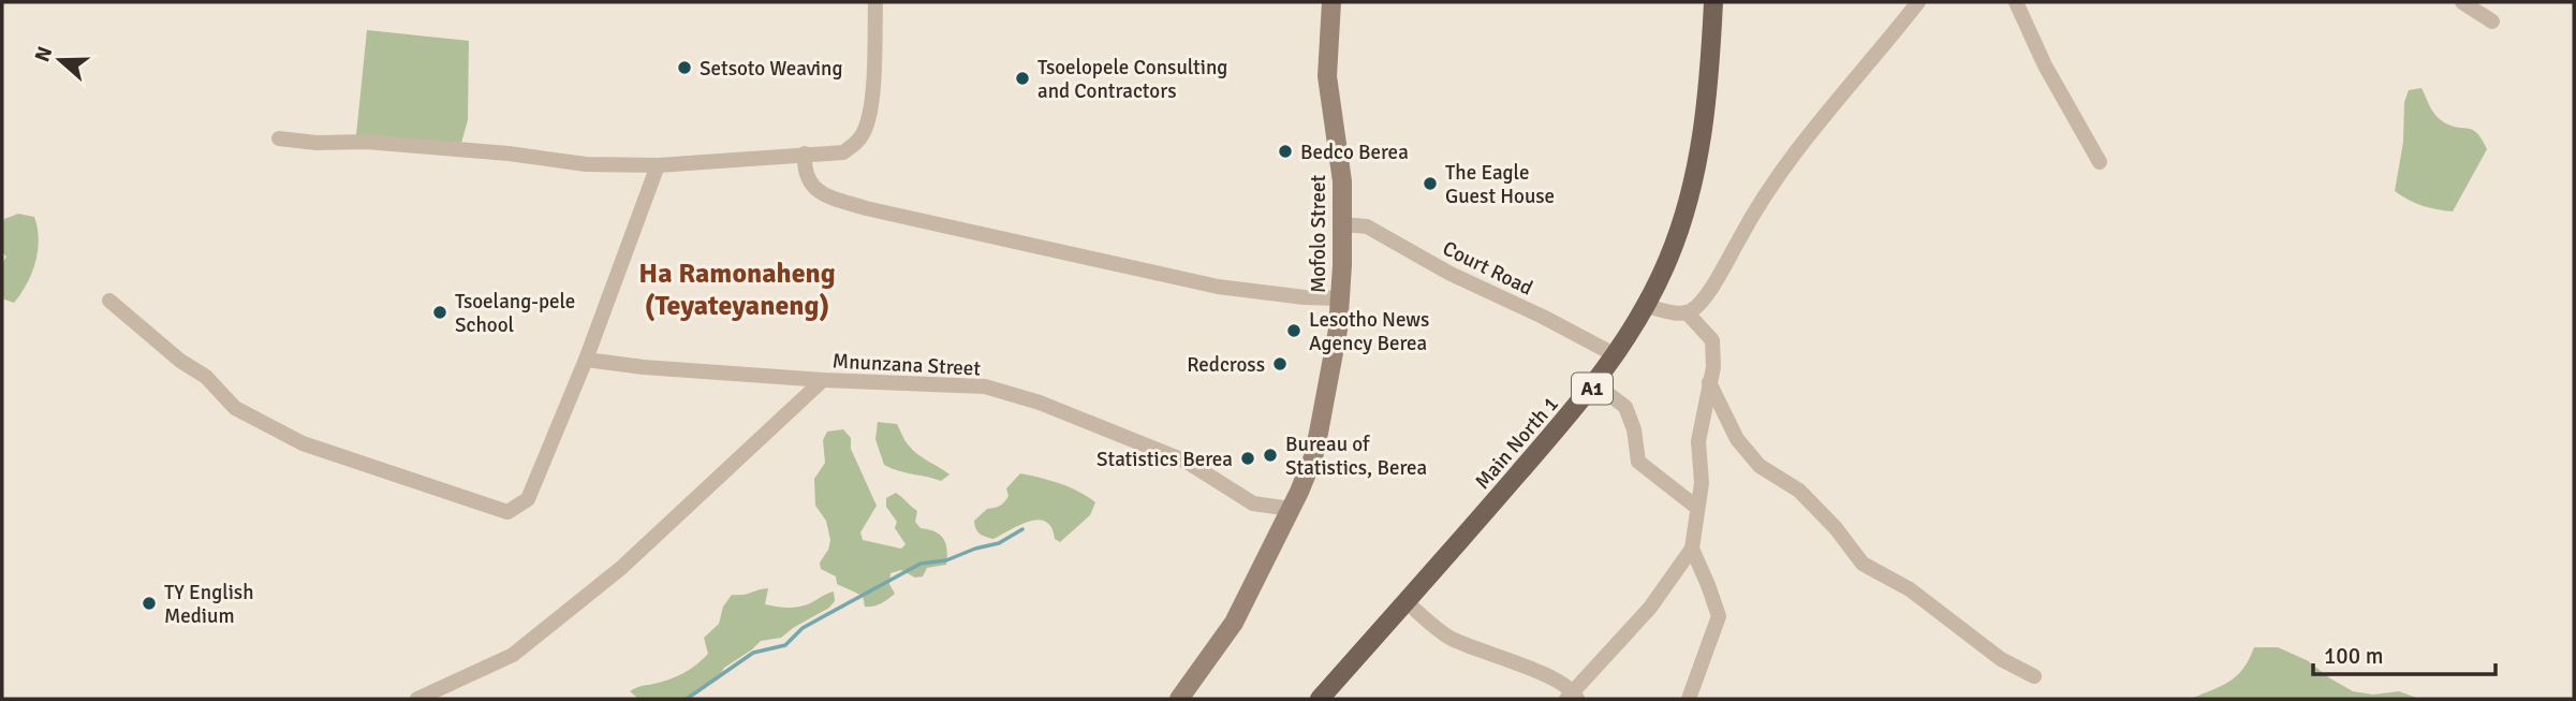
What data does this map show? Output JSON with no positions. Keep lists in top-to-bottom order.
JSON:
{
  "streets": {
    "main road": ["Mofolo Street", "A1", "Main North 1"],
    "street": ["Court Road", "Mnunzana Street"]
  },
  "crossings": [
    ["Mofolo Street", "Court Road"],
    ["Mofolo Street", "Mnunzana Street"],
    ["Court Road", "Main North 1"]
  ],
  "districts": ["Ha Ramonaheng (Teyateyaneng)"],
  "places": [
    "Setsoto Weaving",
    "Tsoelopele Consulting and Contractors",
    "Bedco Berea",
    "The Eagle Guest House",
    "Tsoelang-pele School",
    "Lesotho News Agency Berea",
    "Redcross",
    "Bureau of Statistics, Berea",
    "Statistics Berea",
    "TY English Medium"
  ],
  "scale_bar": "100 m",
  "north": "left"
}
